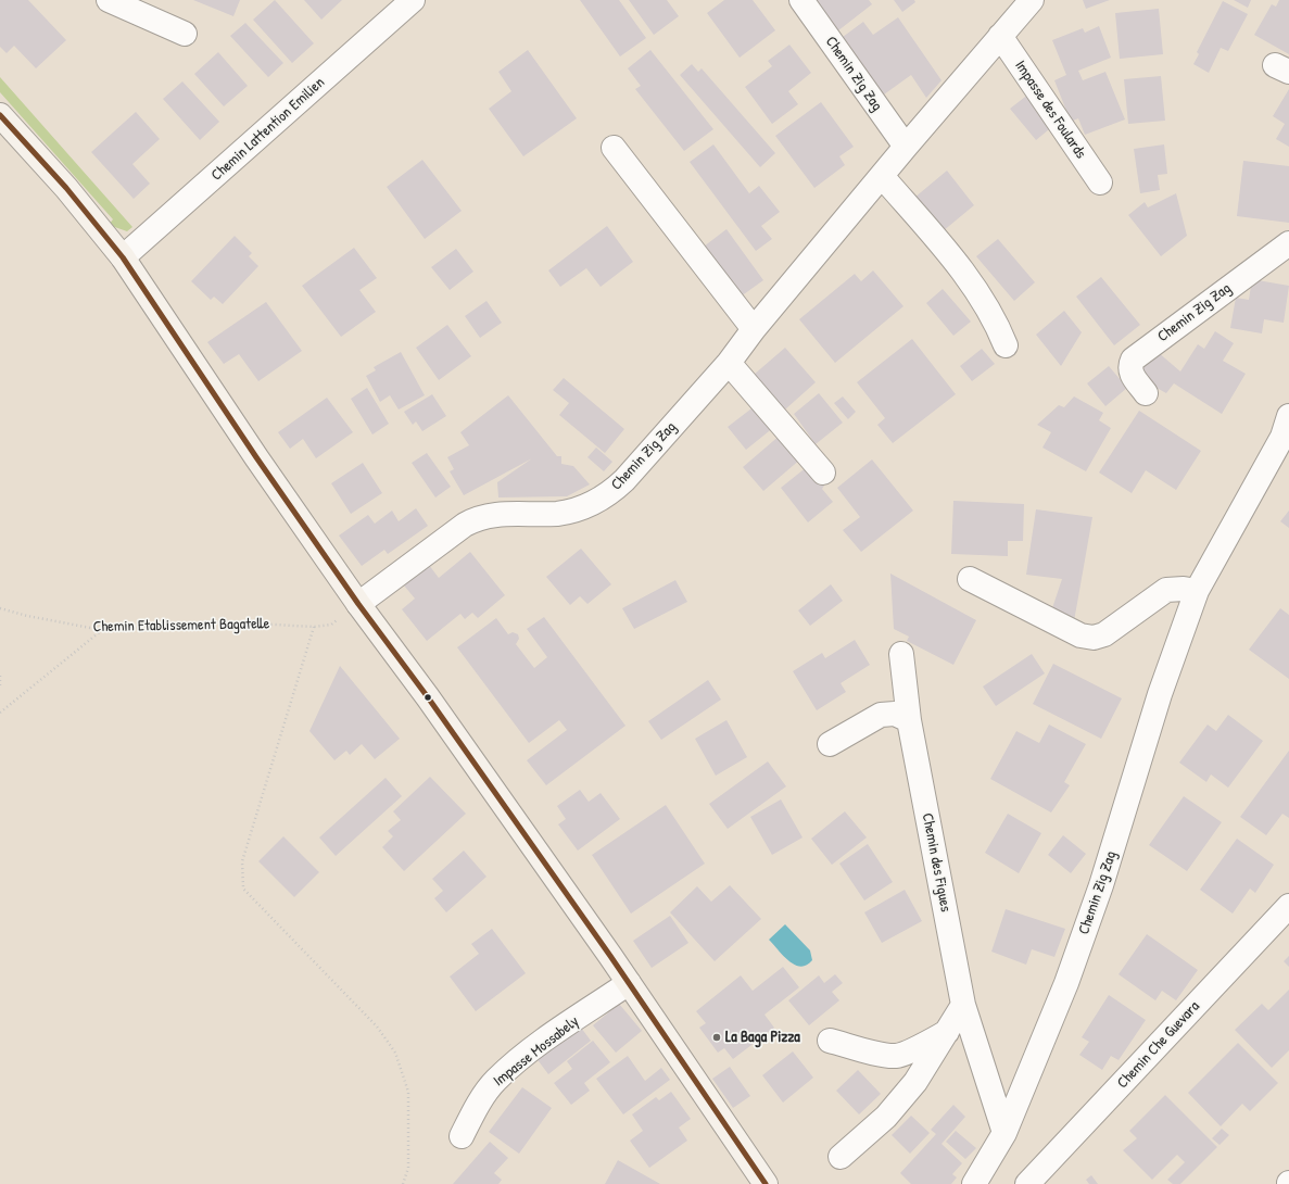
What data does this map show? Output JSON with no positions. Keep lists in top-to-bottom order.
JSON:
{
  "streets": {
    "street": [
      "Chemin Zig Zag",
      "Impasse des Foulards",
      "Chemin Lattention Emilien",
      "Chemin des Figues",
      "Chemin Che Guevara",
      "Impasse Mossabely"
    ],
    "path": ["Chemin Etablissement Bagatelle"]
  },
  "crossings": [
    ["Chemin Zig Zag", "Impasse des Foulards"],
    ["Chemin Zig Zag", "Chemin Etablissement Bagatelle"],
    ["Chemin Zig Zag", "Chemin des Figues"]
  ],
  "places": ["La Baga Pizza"]
}
